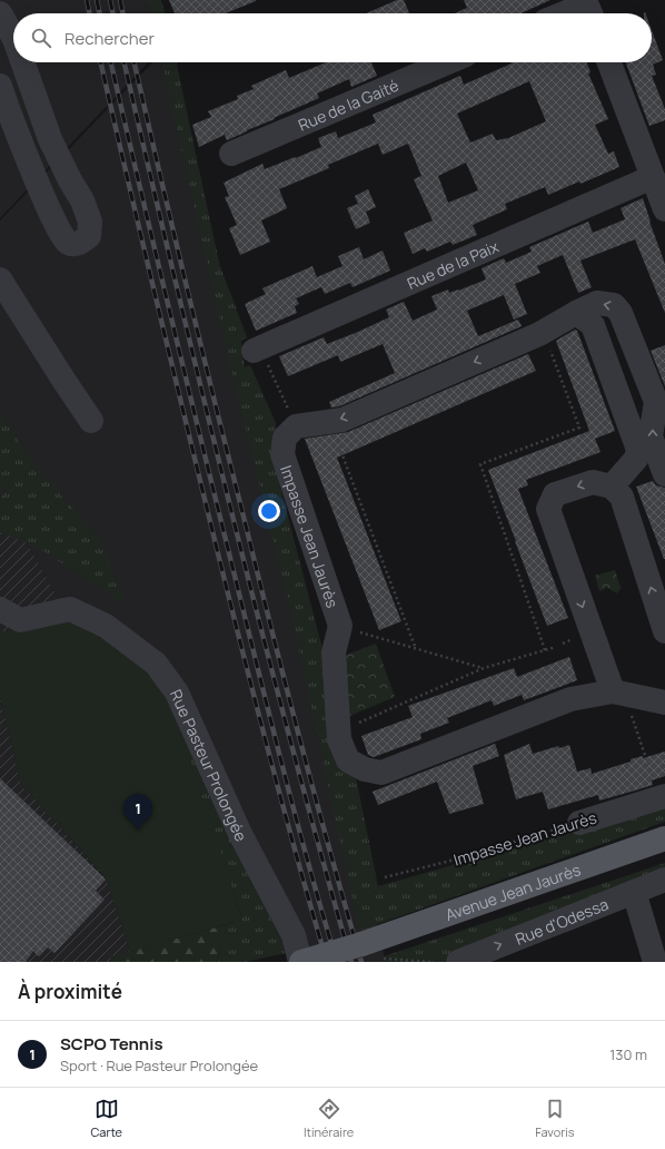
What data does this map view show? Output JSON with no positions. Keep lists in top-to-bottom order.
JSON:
{
  "streets": {
    "main road": ["Avenue Jean Jaurès"],
    "street": [
      "Rue de la Gaité",
      "Rue de la Paix",
      "Impasse Jean Jaurès",
      "Rue Pasteur Prolongée",
      "Rue d'Odessa"
    ]
  },
  "crossings": [
    ["Rue Pasteur Prolongée", "Avenue Jean Jaurès"]
  ],
  "one_way": ["Rue d'Odessa"],
  "page": {
    "search": "Rechercher",
    "pins": "1",
    "heading": "À proximité",
    "list": [
      {
        "mark": "1",
        "name": "SCPO Tennis",
        "note": "Sport · Rue Pasteur Prolongée",
        "value": "130 m"
      }
    ],
    "nav": ["Carte", "Itinéraire", "Favoris"]
  }
}
